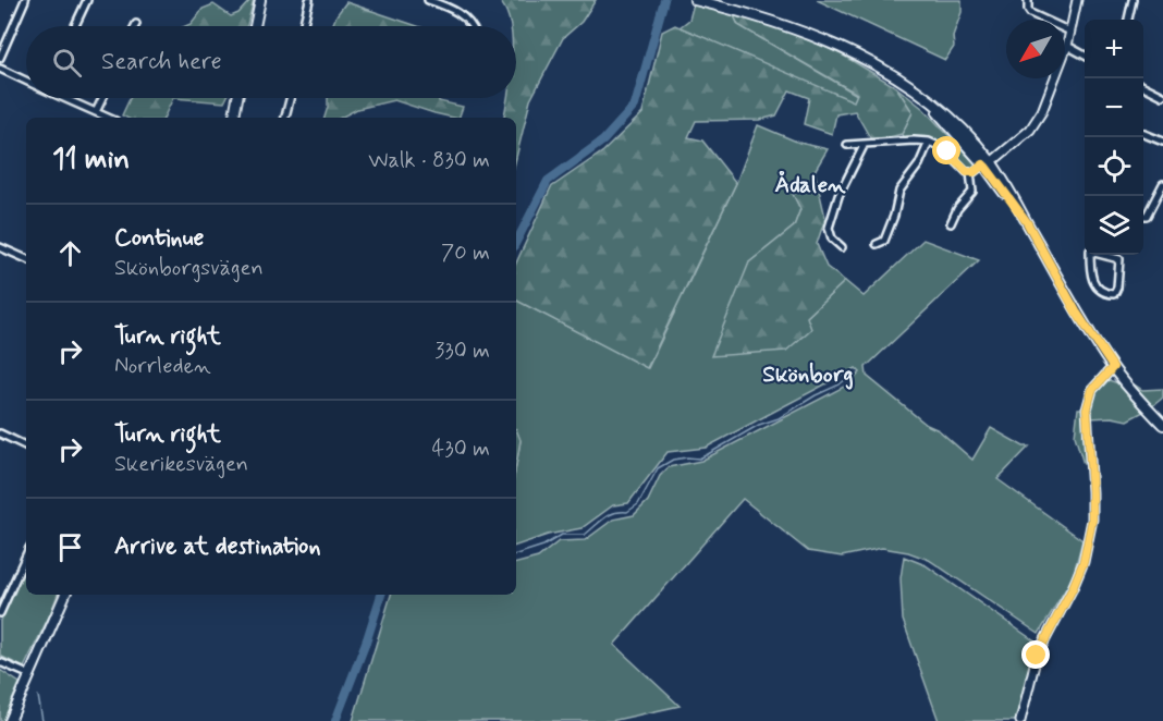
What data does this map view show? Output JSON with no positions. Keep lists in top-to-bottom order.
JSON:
{
  "districts": ["Ådalen", "Skönborg"],
  "north": "bottom left",
  "page": {
    "map_buttons": ["+", "−"],
    "search": "Search here",
    "heading": ["11 min", "Walk · 830 m"],
    "list": [
      ["Continue", "Skönborgsvägen", "70 m"],
      ["Turn right", "Norrleden", "330 m"],
      ["Turn right", "Skerikesvägen", "430 m"],
      "Arrive at destination"
    ]
  }
}
